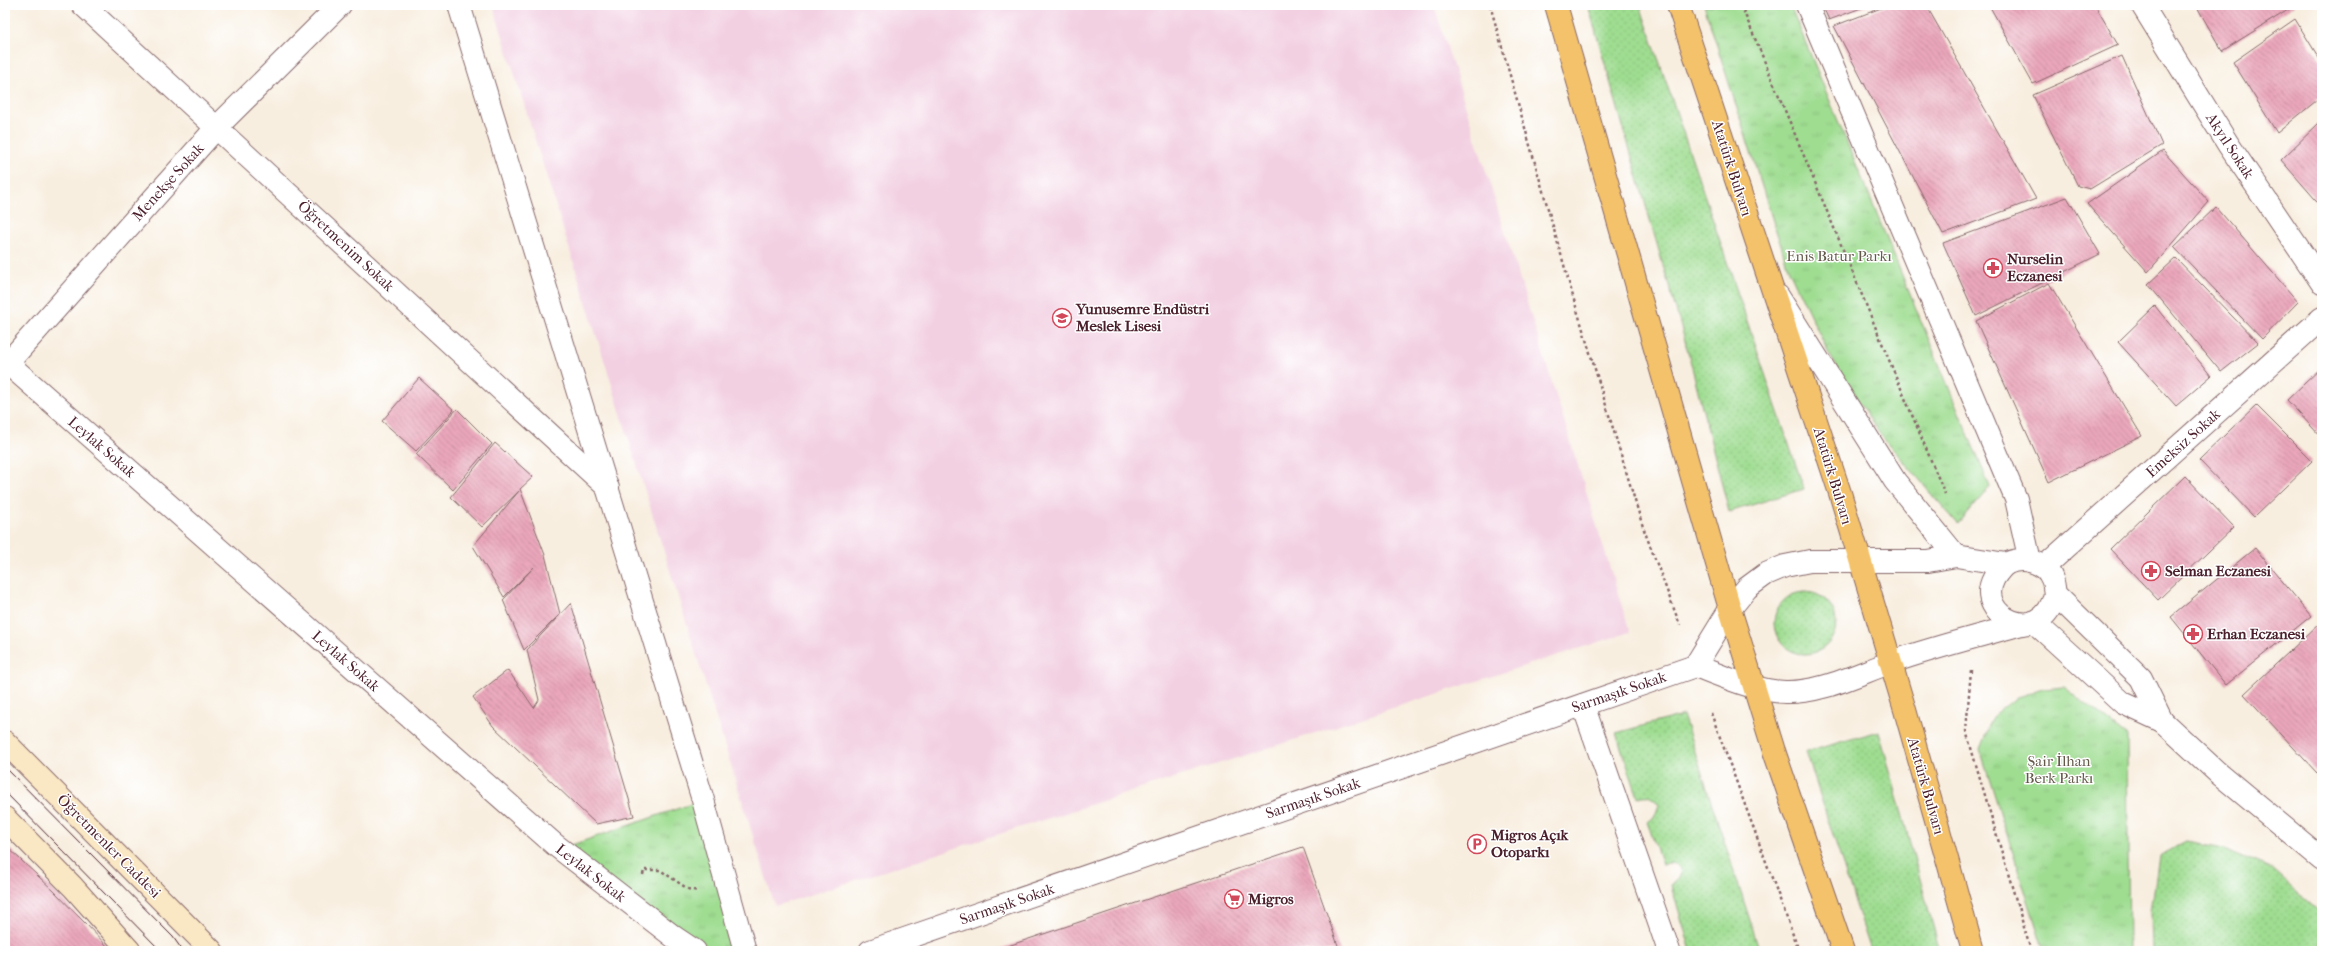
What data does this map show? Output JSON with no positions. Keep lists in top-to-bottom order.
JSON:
{
  "streets": {
    "main road": ["Atatürk Bulvarı", "Öğretmenler Caddesi"],
    "street": [
      "Akyıl Sokak",
      "Menekşe Sokak",
      "Öğretmenim Sokak",
      "Emeksiz Sokak",
      "Leylak Sokak",
      "Sarmaşık Sokak"
    ]
  },
  "crossings": [
    ["Menekşe Sokak", "Öğretmenim Sokak"],
    ["Menekşe Sokak", "Leylak Sokak"]
  ],
  "parks": ["Enis Batur Parkı", "Şair İlhan Berk Parkı"],
  "places": {
    "pharmacy": ["Nurselin Eczanesi", "Selman Eczanesi", "Erhan Eczanesi"],
    "school or university": ["Yunusemre Endüstri Meslek Lisesi"],
    "parking": ["Migros Açık Otoparkı"],
    "supermarket": ["Migros"]
  }
}
